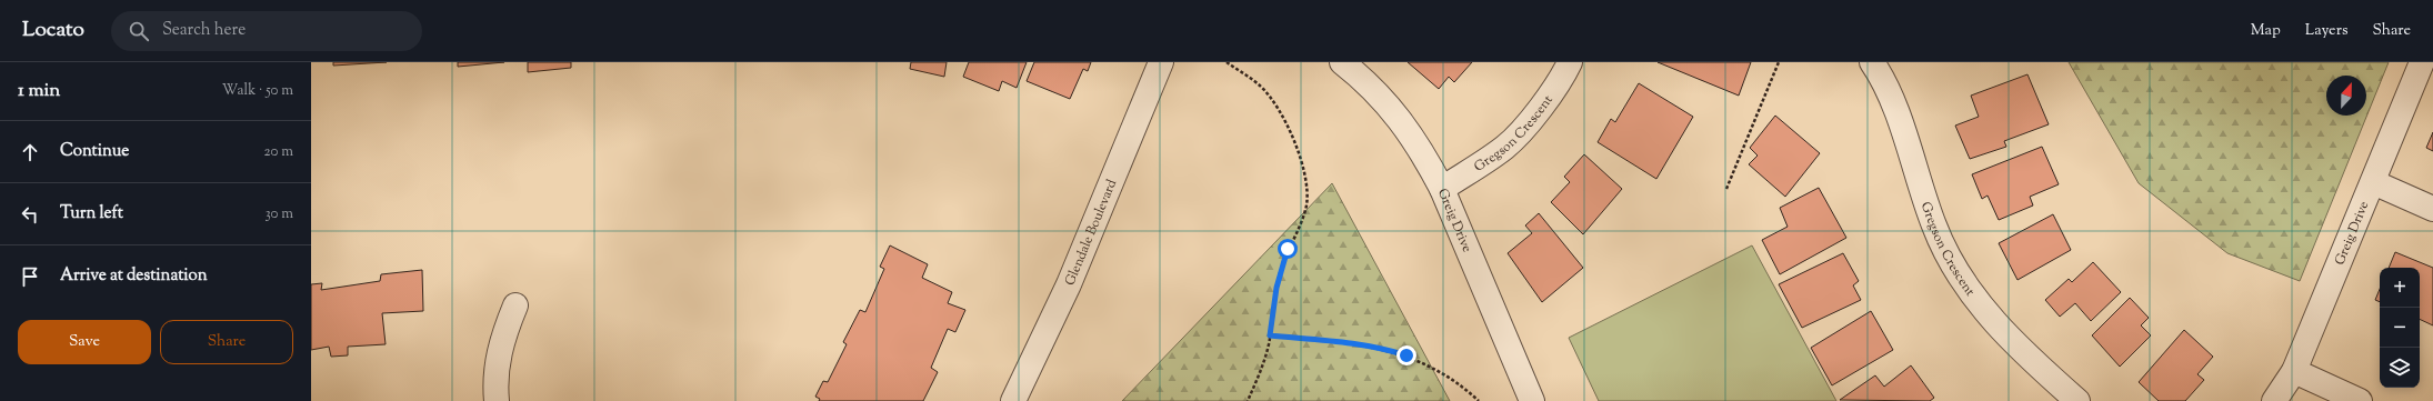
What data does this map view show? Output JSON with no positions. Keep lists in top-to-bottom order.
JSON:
{
  "streets": {
    "street": ["Gregson Crescent", "Greig Drive", "Glendale Boulevard"]
  },
  "crossings": [
    ["Gregson Crescent", "Greig Drive"]
  ],
  "north": "top",
  "page": {
    "header": "Locato",
    "search": "Search here",
    "nav": ["Map", "Layers", "Share"],
    "heading": ["1 min", "Walk · 50 m"],
    "list": [
      ["Continue", "20 m"],
      ["Turn left", "30 m"],
      "Arrive at destination"
    ],
    "map_buttons": ["+", "−"],
    "buttons": ["Save", "Share"]
  }
}
